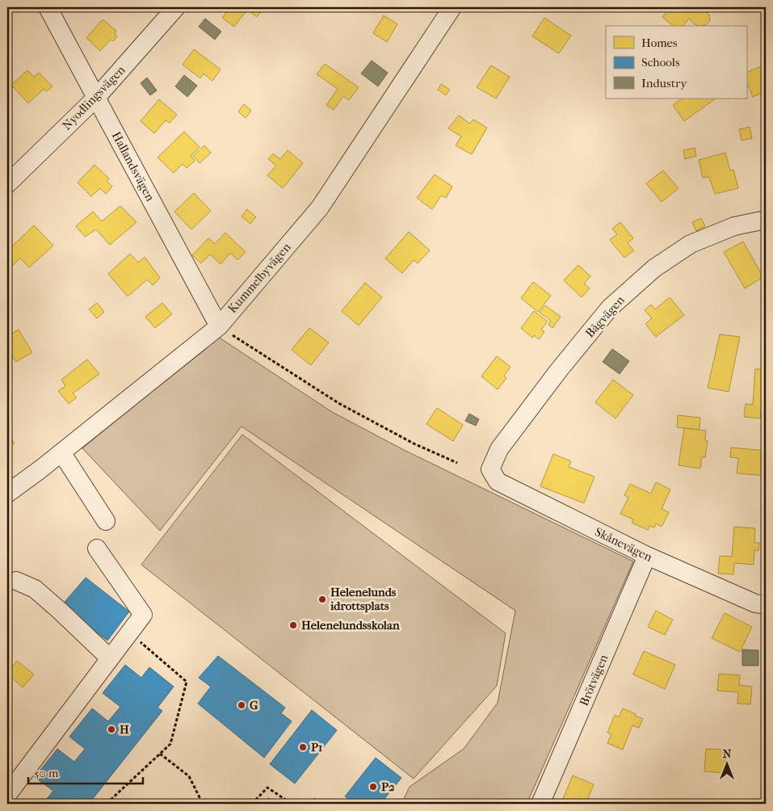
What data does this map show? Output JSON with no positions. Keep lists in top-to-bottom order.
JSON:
{
  "streets": {
    "street": [
      "Nyodlingsvägen",
      "Hallandsvägen",
      "Kummelbyvägen",
      "Bågvägen",
      "Skånevägen",
      "Brötvägen"
    ]
  },
  "crossings": [
    ["Nyodlingsvägen", "Hallandsvägen"],
    ["Hallandsvägen", "Kummelbyvägen"],
    ["Bågvägen", "Skånevägen"],
    ["Skånevägen", "Brötvägen"]
  ],
  "places": [
    "Helenelunds idrottsplats",
    "Helenelundsskolan",
    "G",
    "H",
    "P1",
    "P2"
  ],
  "legend": ["Homes", "Schools", "Industry"],
  "scale_bar": "50 m",
  "north": "top"
}
